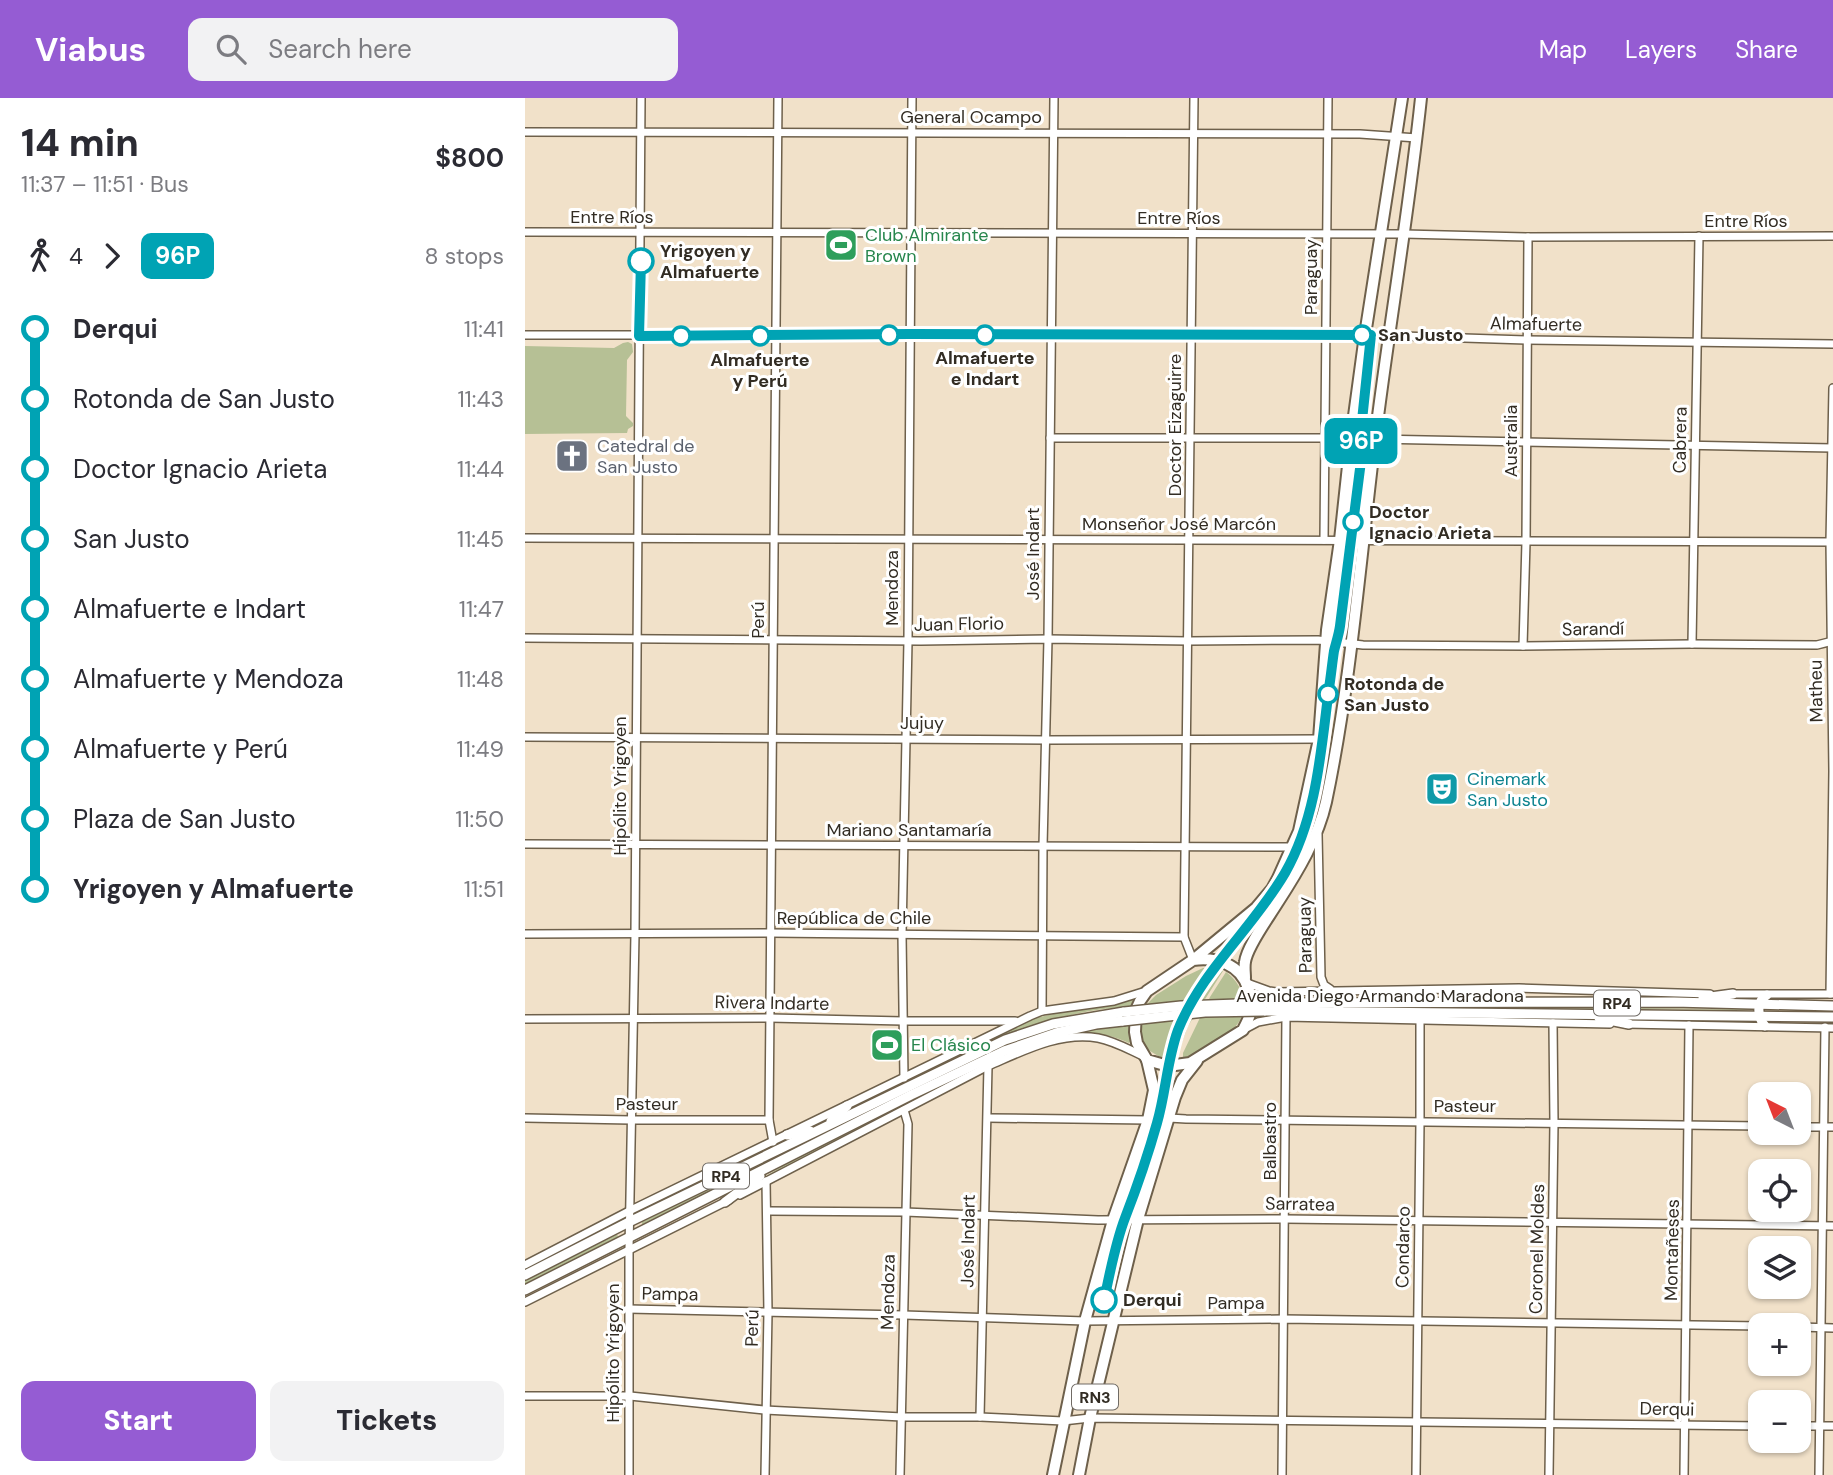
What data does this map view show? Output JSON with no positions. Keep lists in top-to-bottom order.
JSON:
{
  "streets": {
    "highway": ["RN3"],
    "main road": ["Avenida Diego Armando Maradona", "RP4"],
    "street": [
      "General Ocampo",
      "Entre Ríos",
      "Paraguay",
      "Almafuerte",
      "Doctor Eizaguirre",
      "Cabrera",
      "Australia",
      "Monseñor José Marcón",
      "José Indart",
      "Mendoza",
      "Perú",
      "Juan Florio",
      "Sarandí",
      "Matheu",
      "Jujuy",
      "Hipólito Yrigoyen",
      "Mariano Santamaría",
      "República de Chile",
      "Rivera Indarte",
      "Pasteur",
      "Balbastro",
      "Sarratea",
      "Condarco",
      "Coronel Moldes",
      "Montañeses",
      "Pampa",
      "Derqui"
    ]
  },
  "crossings": [
    ["General Ocampo", "Paraguay"],
    ["General Ocampo", "Doctor Eizaguirre"],
    ["General Ocampo", "José Indart"],
    ["General Ocampo", "Mendoza"],
    ["General Ocampo", "Perú"],
    ["General Ocampo", "Hipólito Yrigoyen"],
    ["Entre Ríos", "Paraguay"],
    ["Entre Ríos", "Doctor Eizaguirre"],
    ["Entre Ríos", "Cabrera"],
    ["Entre Ríos", "Australia"],
    ["Entre Ríos", "José Indart"],
    ["Entre Ríos", "Mendoza"],
    ["Entre Ríos", "Perú"],
    ["Entre Ríos", "Hipólito Yrigoyen"],
    ["Paraguay", "Almafuerte"],
    ["Paraguay", "Monseñor José Marcón"],
    ["Paraguay", "Avenida Diego Armando Maradona"],
    ["Almafuerte", "Doctor Eizaguirre"],
    ["Almafuerte", "Cabrera"],
    ["Almafuerte", "Australia"],
    ["Almafuerte", "José Indart"],
    ["Almafuerte", "Mendoza"],
    ["Almafuerte", "Perú"],
    ["Almafuerte", "Hipólito Yrigoyen"],
    ["Doctor Eizaguirre", "Monseñor José Marcón"],
    ["Doctor Eizaguirre", "Juan Florio"],
    ["Doctor Eizaguirre", "Jujuy"],
    ["Doctor Eizaguirre", "Mariano Santamaría"],
    ["Doctor Eizaguirre", "República de Chile"],
    ["Doctor Eizaguirre", "Avenida Diego Armando Maradona"],
    ["Doctor Eizaguirre", "RN3"],
    ["Cabrera", "Monseñor José Marcón"],
    ["Cabrera", "Sarandí"],
    ["Australia", "Monseñor José Marcón"],
    ["Australia", "Sarandí"],
    ["Monseñor José Marcón", "José Indart"],
    ["Monseñor José Marcón", "Mendoza"],
    ["Monseñor José Marcón", "Perú"],
    ["Monseñor José Marcón", "Matheu"],
    ["Monseñor José Marcón", "Hipólito Yrigoyen"],
    ["José Indart", "Juan Florio"],
    ["José Indart", "Jujuy"],
    ["José Indart", "Mariano Santamaría"],
    ["José Indart", "República de Chile"],
    ["José Indart", "Sarratea"],
    ["José Indart", "Pampa"],
    ["José Indart", "Derqui"],
    ["Mendoza", "Juan Florio"],
    ["Mendoza", "Jujuy"],
    ["Mendoza", "Mariano Santamaría"],
    ["Mendoza", "República de Chile"],
    ["Mendoza", "Rivera Indarte"],
    ["Mendoza", "Sarratea"],
    ["Mendoza", "Pampa"],
    ["Mendoza", "Derqui"],
    ["Perú", "Juan Florio"],
    ["Perú", "Jujuy"],
    ["Perú", "Mariano Santamaría"],
    ["Perú", "República de Chile"],
    ["Perú", "Rivera Indarte"],
    ["Perú", "Pasteur"],
    ["Perú", "Sarratea"],
    ["Perú", "Pampa"],
    ["Perú", "Derqui"],
    ["Juan Florio", "Sarandí"],
    ["Juan Florio", "Hipólito Yrigoyen"],
    ["Sarandí", "Matheu"],
    ["Matheu", "Avenida Diego Armando Maradona"],
    ["Jujuy", "Hipólito Yrigoyen"],
    ["Hipólito Yrigoyen", "Mariano Santamaría"],
    ["Hipólito Yrigoyen", "República de Chile"],
    ["Hipólito Yrigoyen", "Avenida Diego Armando Maradona"],
    ["Hipólito Yrigoyen", "Rivera Indarte"],
    ["Hipólito Yrigoyen", "Pasteur"],
    ["Hipólito Yrigoyen", "Pampa"],
    ["Hipólito Yrigoyen", "Derqui"],
    ["Avenida Diego Armando Maradona", "Balbastro"],
    ["Avenida Diego Armando Maradona", "Condarco"],
    ["Avenida Diego Armando Maradona", "Coronel Moldes"],
    ["Avenida Diego Armando Maradona", "Montañeses"],
    ["Avenida Diego Armando Maradona", "RN3"],
    ["Pasteur", "Balbastro"],
    ["Pasteur", "Condarco"],
    ["Pasteur", "Coronel Moldes"],
    ["Pasteur", "Montañeses"],
    ["Pasteur", "RN3"],
    ["Balbastro", "Sarratea"],
    ["Balbastro", "Pampa"],
    ["Balbastro", "Derqui"],
    ["Sarratea", "Condarco"],
    ["Sarratea", "Coronel Moldes"],
    ["Sarratea", "Montañeses"],
    ["Sarratea", "RN3"],
    ["Condarco", "Pampa"],
    ["Condarco", "Derqui"],
    ["Coronel Moldes", "Pampa"],
    ["Coronel Moldes", "Derqui"],
    ["Montañeses", "Pampa"],
    ["Montañeses", "Derqui"],
    ["Pampa", "RN3"],
    ["RN3", "Derqui"]
  ],
  "places": {
    "sports": ["Club Almirante Brown", "El Clásico"],
    "other": [
      "Yrigoyen y Almafuerte",
      "Almafuerte e Indart",
      "San Justo",
      "Almafuerte y Perú",
      "Doctor Ignacio Arieta",
      "Rotonda de San Justo",
      "Derqui"
    ],
    "church": ["Catedral de San Justo"],
    "theatre": ["Cinemark San Justo"]
  },
  "lines": ["bus line 96P"],
  "north": "top left",
  "page": {
    "header": "Viabus",
    "search": "Search here",
    "nav": ["Map", "Layers", "Share"],
    "heading": ["14 min", "11:37 – 11:51 · Bus", "$800"],
    "on_map": "96P",
    "legs": ["4", "96P", "8 stops"],
    "list": [
      {
        "name": "Derqui",
        "value": "11:41"
      },
      {
        "name": "Rotonda de San Justo",
        "value": "11:43"
      },
      {
        "name": "Doctor Ignacio Arieta",
        "value": "11:44"
      },
      {
        "name": "San Justo",
        "value": "11:45"
      },
      {
        "name": "Almafuerte e Indart",
        "value": "11:47"
      },
      {
        "name": "Almafuerte y Mendoza",
        "value": "11:48"
      },
      {
        "name": "Almafuerte y Perú",
        "value": "11:49"
      },
      {
        "name": "Plaza de San Justo",
        "value": "11:50"
      },
      {
        "name": "Yrigoyen y Almafuerte",
        "value": "11:51"
      }
    ],
    "map_buttons": ["+", "−"],
    "buttons": ["Start", "Tickets"]
  }
}
